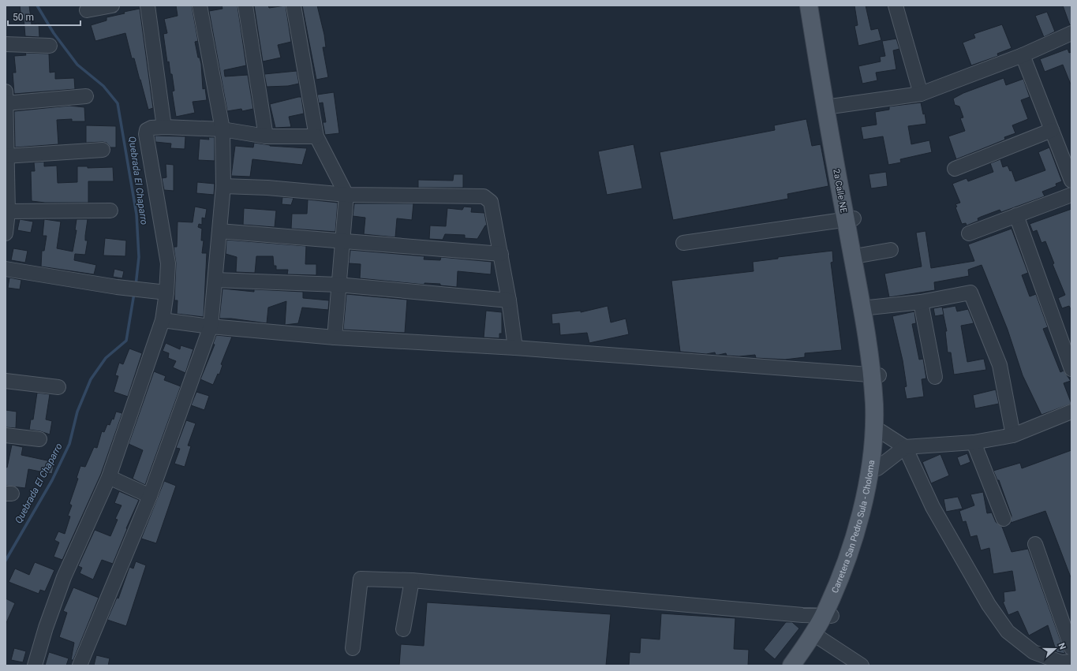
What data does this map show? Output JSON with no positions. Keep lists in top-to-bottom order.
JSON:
{
  "streets": {
    "main road": ["2a Calle NE", "Carretera San Pedro Sula - Choloma"]
  },
  "crossings": [
    ["2a Calle NE", "Carretera San Pedro Sula - Choloma"]
  ],
  "water": ["Quebrada El Chaparro"],
  "scale_bar": "50 m",
  "north": "right"
}
